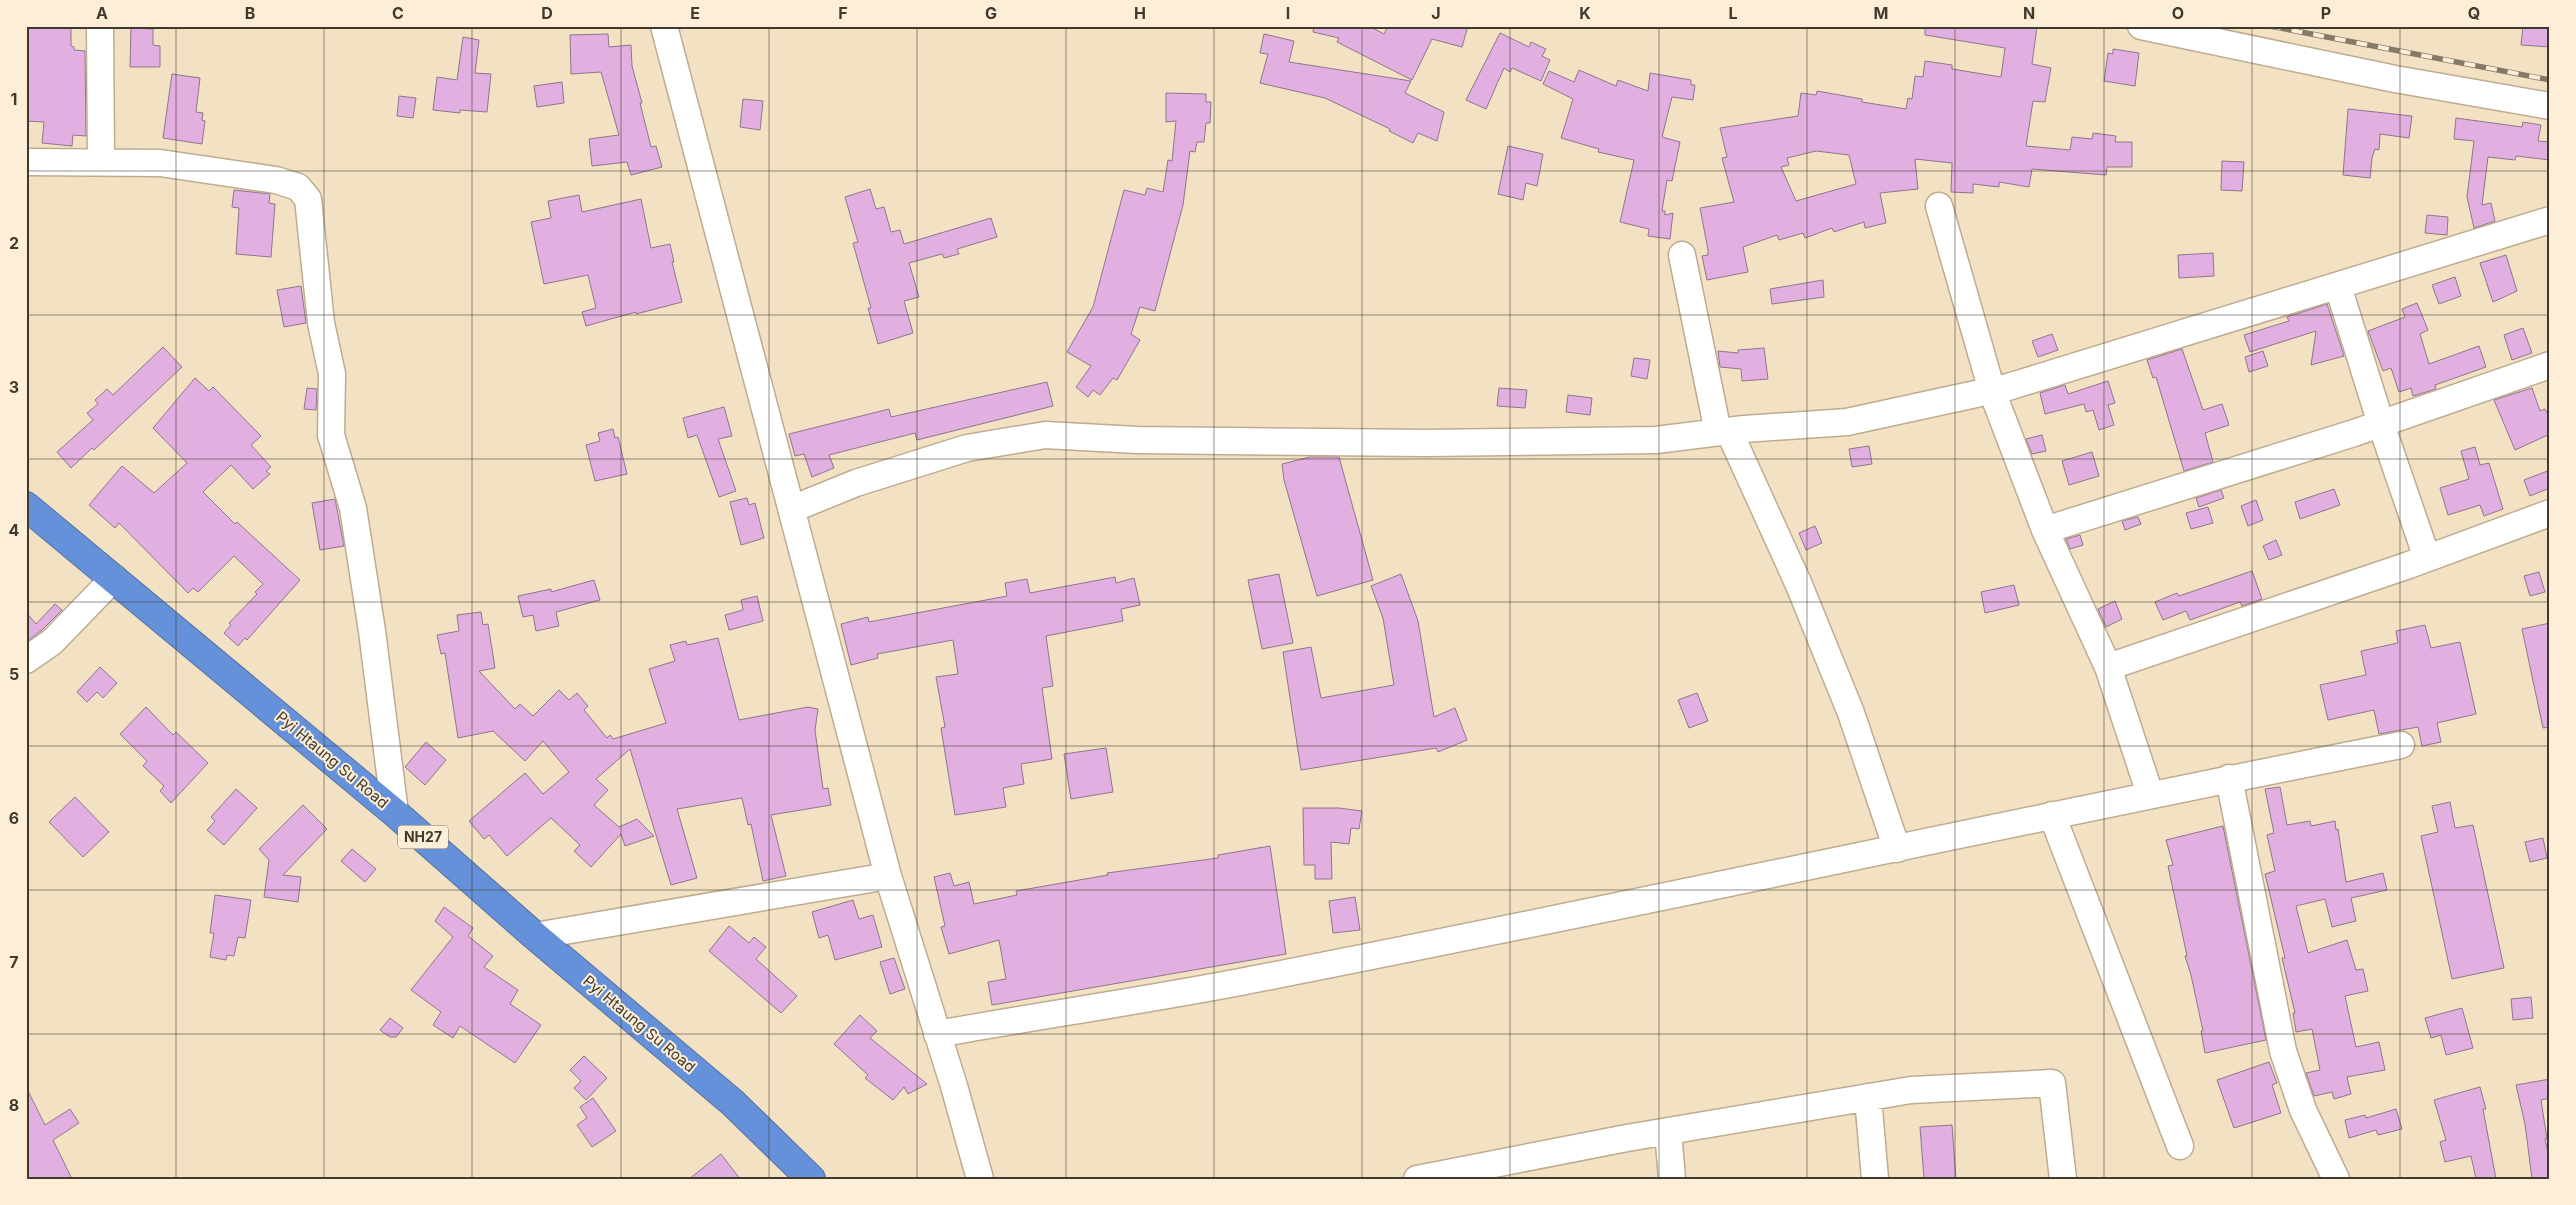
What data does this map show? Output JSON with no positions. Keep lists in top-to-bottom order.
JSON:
{
  "streets": {
    "highway": ["Pyi Htaung Su Road", "NH27"]
  },
  "grid": {
    "columns": [
      "A",
      "B",
      "C",
      "D",
      "E",
      "F",
      "G",
      "H",
      "I",
      "J",
      "K",
      "L",
      "M",
      "N",
      "O",
      "P",
      "Q"
    ],
    "rows": [
      "1",
      "2",
      "3",
      "4",
      "5",
      "6",
      "7",
      "8"
    ]
  }
}
